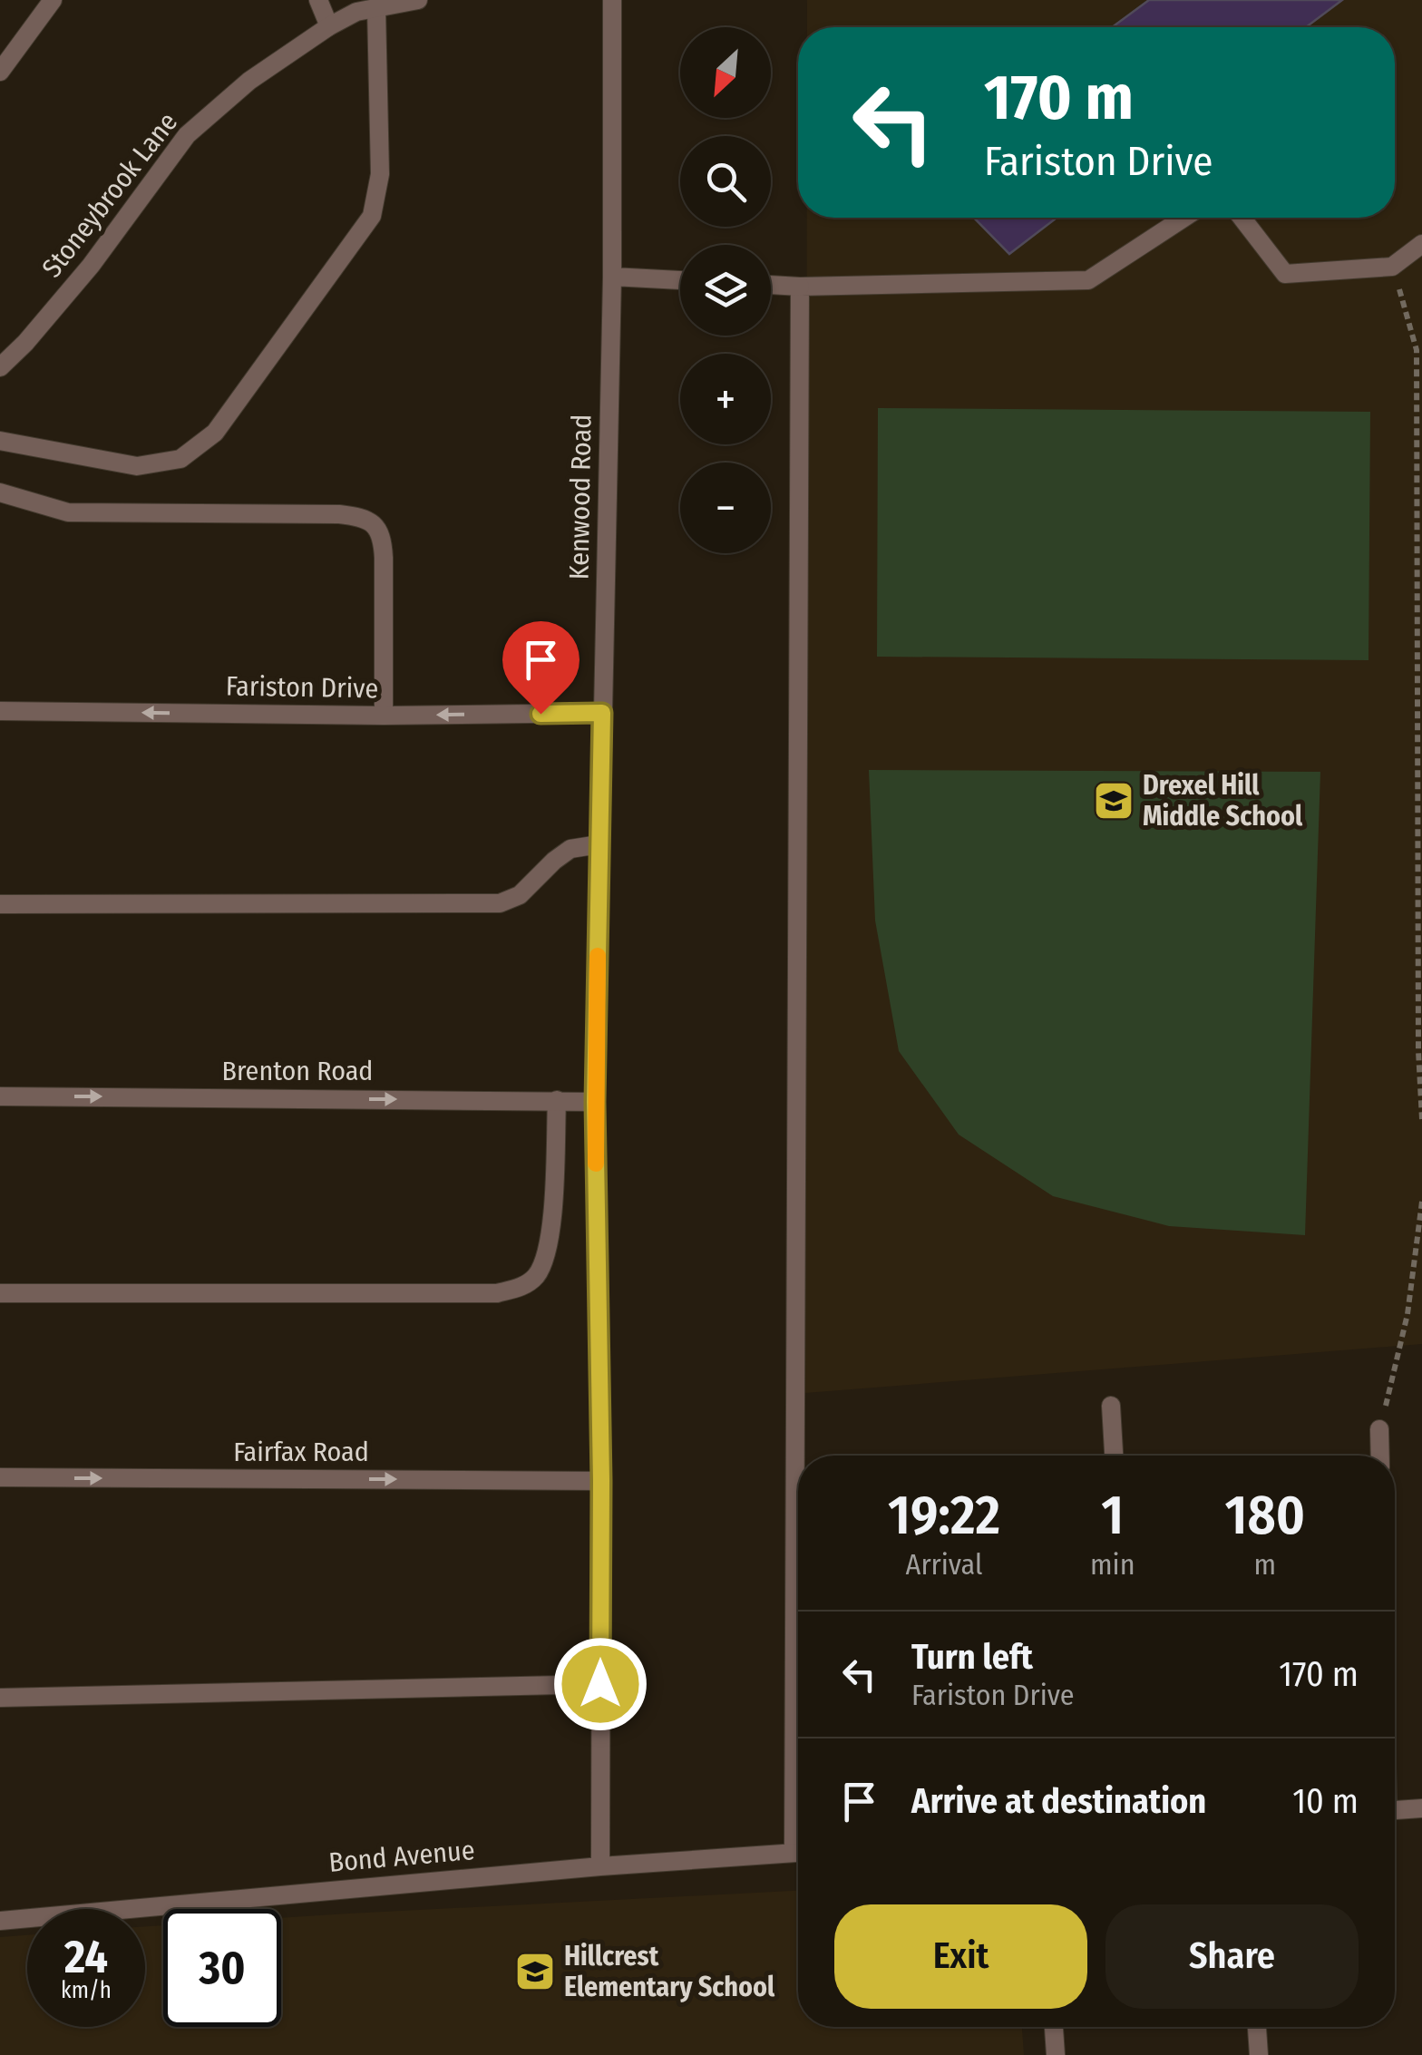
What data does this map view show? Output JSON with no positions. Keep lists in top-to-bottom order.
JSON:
{
  "streets": {
    "street": [
      "Stoneybrook Lane",
      "Kenwood Road",
      "Fariston Drive",
      "Brenton Road",
      "Fairfax Road",
      "Bond Avenue"
    ]
  },
  "crossings": [
    ["Kenwood Road", "Fariston Drive"],
    ["Kenwood Road", "Brenton Road"],
    ["Kenwood Road", "Fairfax Road"],
    ["Kenwood Road", "Bond Avenue"]
  ],
  "one_way": ["Fariston Drive", "Brenton Road", "Fairfax Road"],
  "places": {
    "school or university": ["Drexel Hill Middle School", "Hillcrest Elementary School"]
  },
  "north": "bottom left",
  "page": {
    "map_buttons": ["+", "−"],
    "turn": ["170 m", "Fariston Drive"],
    "eta": [
      "19:22",
      "Arrival",
      "1",
      "min",
      "180",
      "m"
    ],
    "list": [
      {
        "name": "Turn left",
        "note": "Fariston Drive",
        "value": "170 m"
      },
      {
        "name": "Arrive at destination",
        "value": "10 m"
      }
    ],
    "buttons": ["Exit", "Share"],
    "speed": "24 km/h",
    "limit": "30"
  }
}
